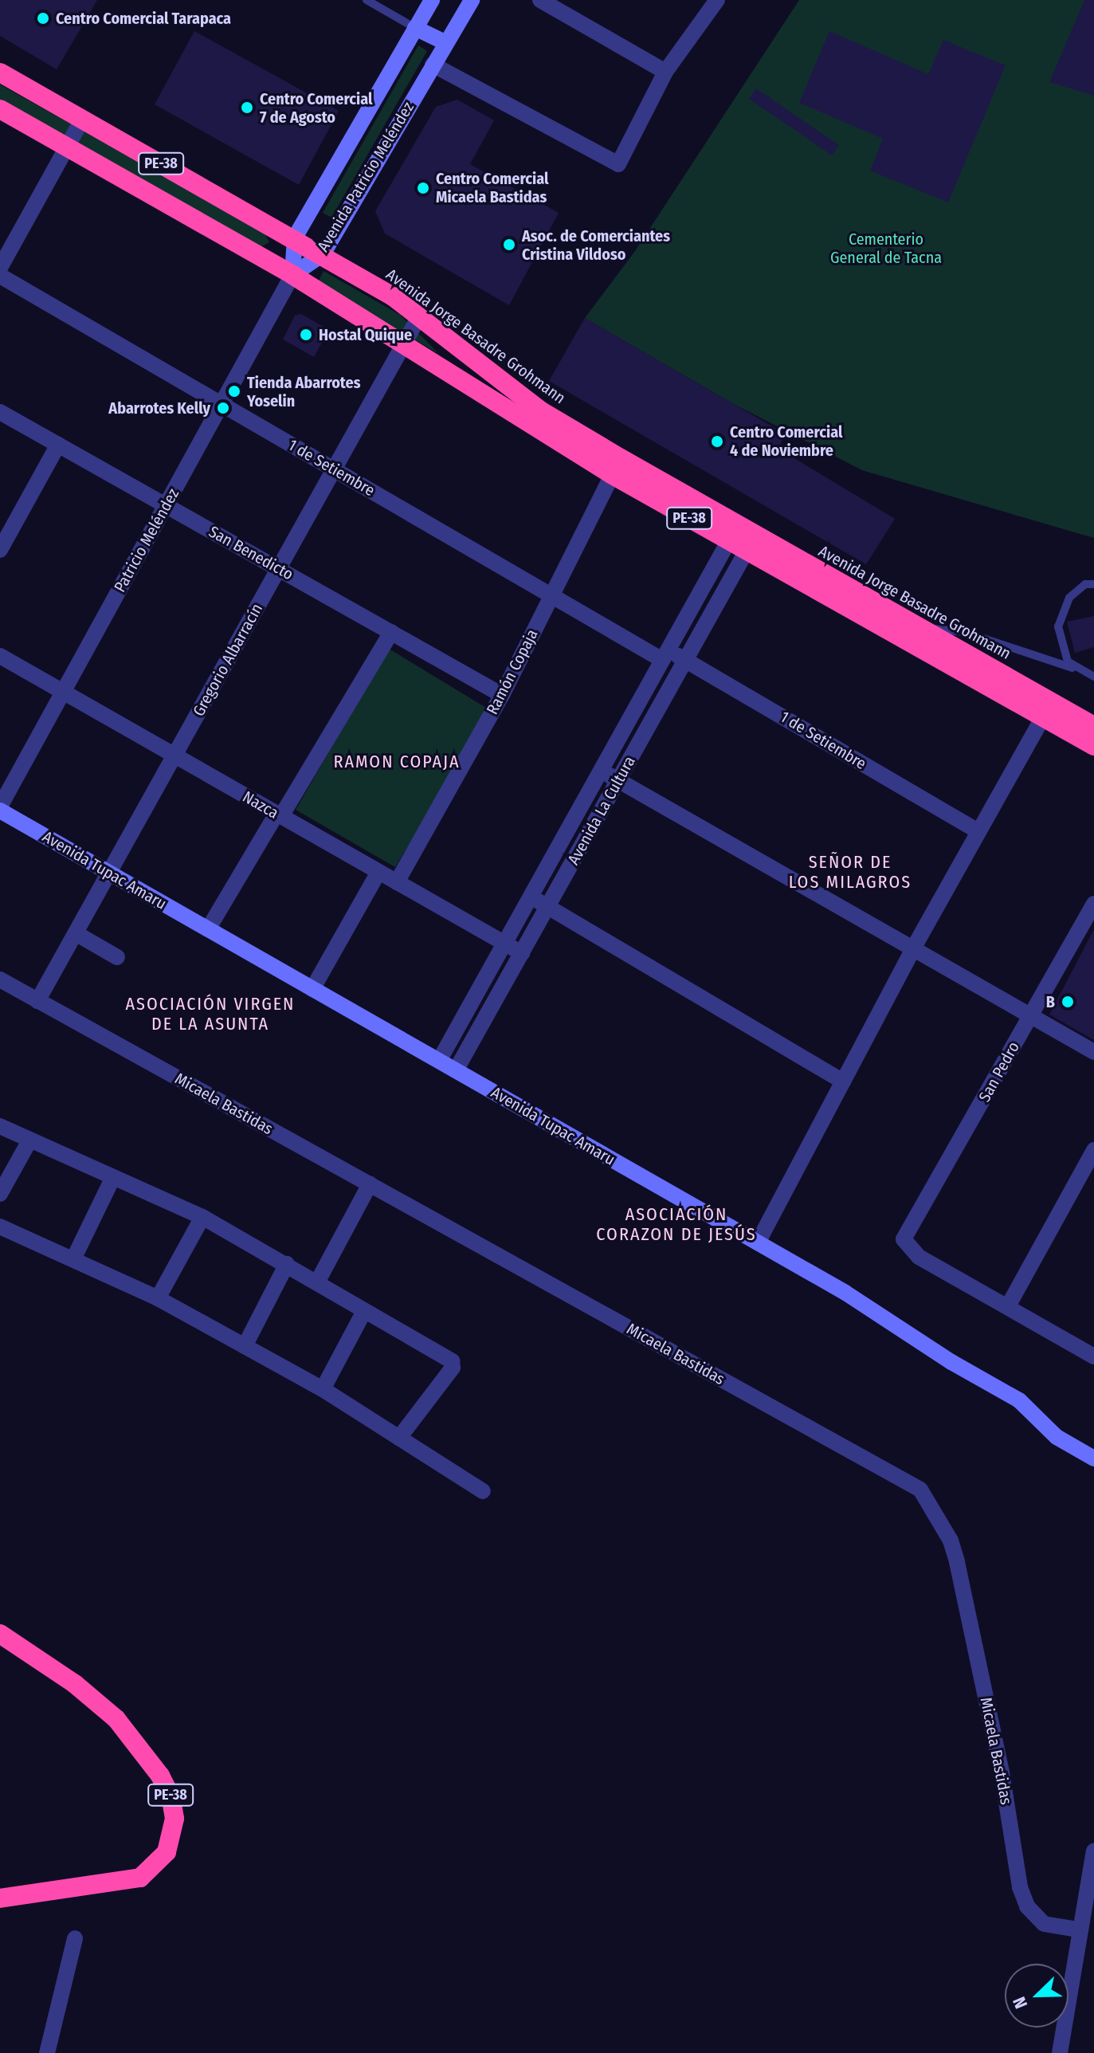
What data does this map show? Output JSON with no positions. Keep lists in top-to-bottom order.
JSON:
{
  "streets": {
    "highway": ["PE-38", "Avenida Jorge Basadre Grohmann"],
    "street": [
      "Avenida Patricio Meléndez",
      "1 de Setiembre",
      "Patricio Meléndez",
      "San Benedicto",
      "Gregorio Albarracín",
      "Ramón Copaja",
      "Nazca",
      "Avenida La Cultura",
      "Avenida Tupac Amaru",
      "San Pedro",
      "Micaela Bastidas"
    ]
  },
  "crossings": [
    ["Avenida Patricio Meléndez", "Avenida Jorge Basadre Grohmann"],
    ["Avenida Patricio Meléndez", "Patricio Meléndez"],
    ["Avenida Jorge Basadre Grohmann", "Patricio Meléndez"],
    ["Avenida Jorge Basadre Grohmann", "Gregorio Albarracín"],
    ["Avenida Jorge Basadre Grohmann", "Ramón Copaja"],
    ["Avenida Jorge Basadre Grohmann", "Avenida La Cultura"],
    ["1 de Setiembre", "Patricio Meléndez"],
    ["1 de Setiembre", "Gregorio Albarracín"],
    ["1 de Setiembre", "Ramón Copaja"],
    ["1 de Setiembre", "Avenida La Cultura"],
    ["Patricio Meléndez", "San Benedicto"],
    ["Patricio Meléndez", "Nazca"],
    ["Patricio Meléndez", "Avenida Tupac Amaru"],
    ["San Benedicto", "Gregorio Albarracín"],
    ["San Benedicto", "Ramón Copaja"],
    ["Gregorio Albarracín", "Nazca"],
    ["Gregorio Albarracín", "Avenida Tupac Amaru"],
    ["Gregorio Albarracín", "Micaela Bastidas"],
    ["Ramón Copaja", "Nazca"],
    ["Nazca", "Avenida La Cultura"],
    ["Avenida La Cultura", "Avenida Tupac Amaru"]
  ],
  "districts": [
    "RAMON COPAJA",
    "SEÑOR DE LOS MILAGROS",
    "ASOCIACIÓN VIRGEN DE LA ASUNTA",
    "ASOCIACIÓN CORAZON DE JESÚS"
  ],
  "parks": ["Cementerio General de Tacna"],
  "places": [
    "Centro Comercial Tarapaca",
    "Centro Comercial 7 de Agosto",
    "Centro Comercial Micaela Bastidas",
    "Asoc. de Comerciantes Cristina Vildoso",
    "Hostal Quique",
    "Tienda Abarrotes Yoselin",
    "Abarrotes Kelly",
    "Centro Comercial 4 de Noviembre",
    "B"
  ],
  "north": "bottom left"
}
